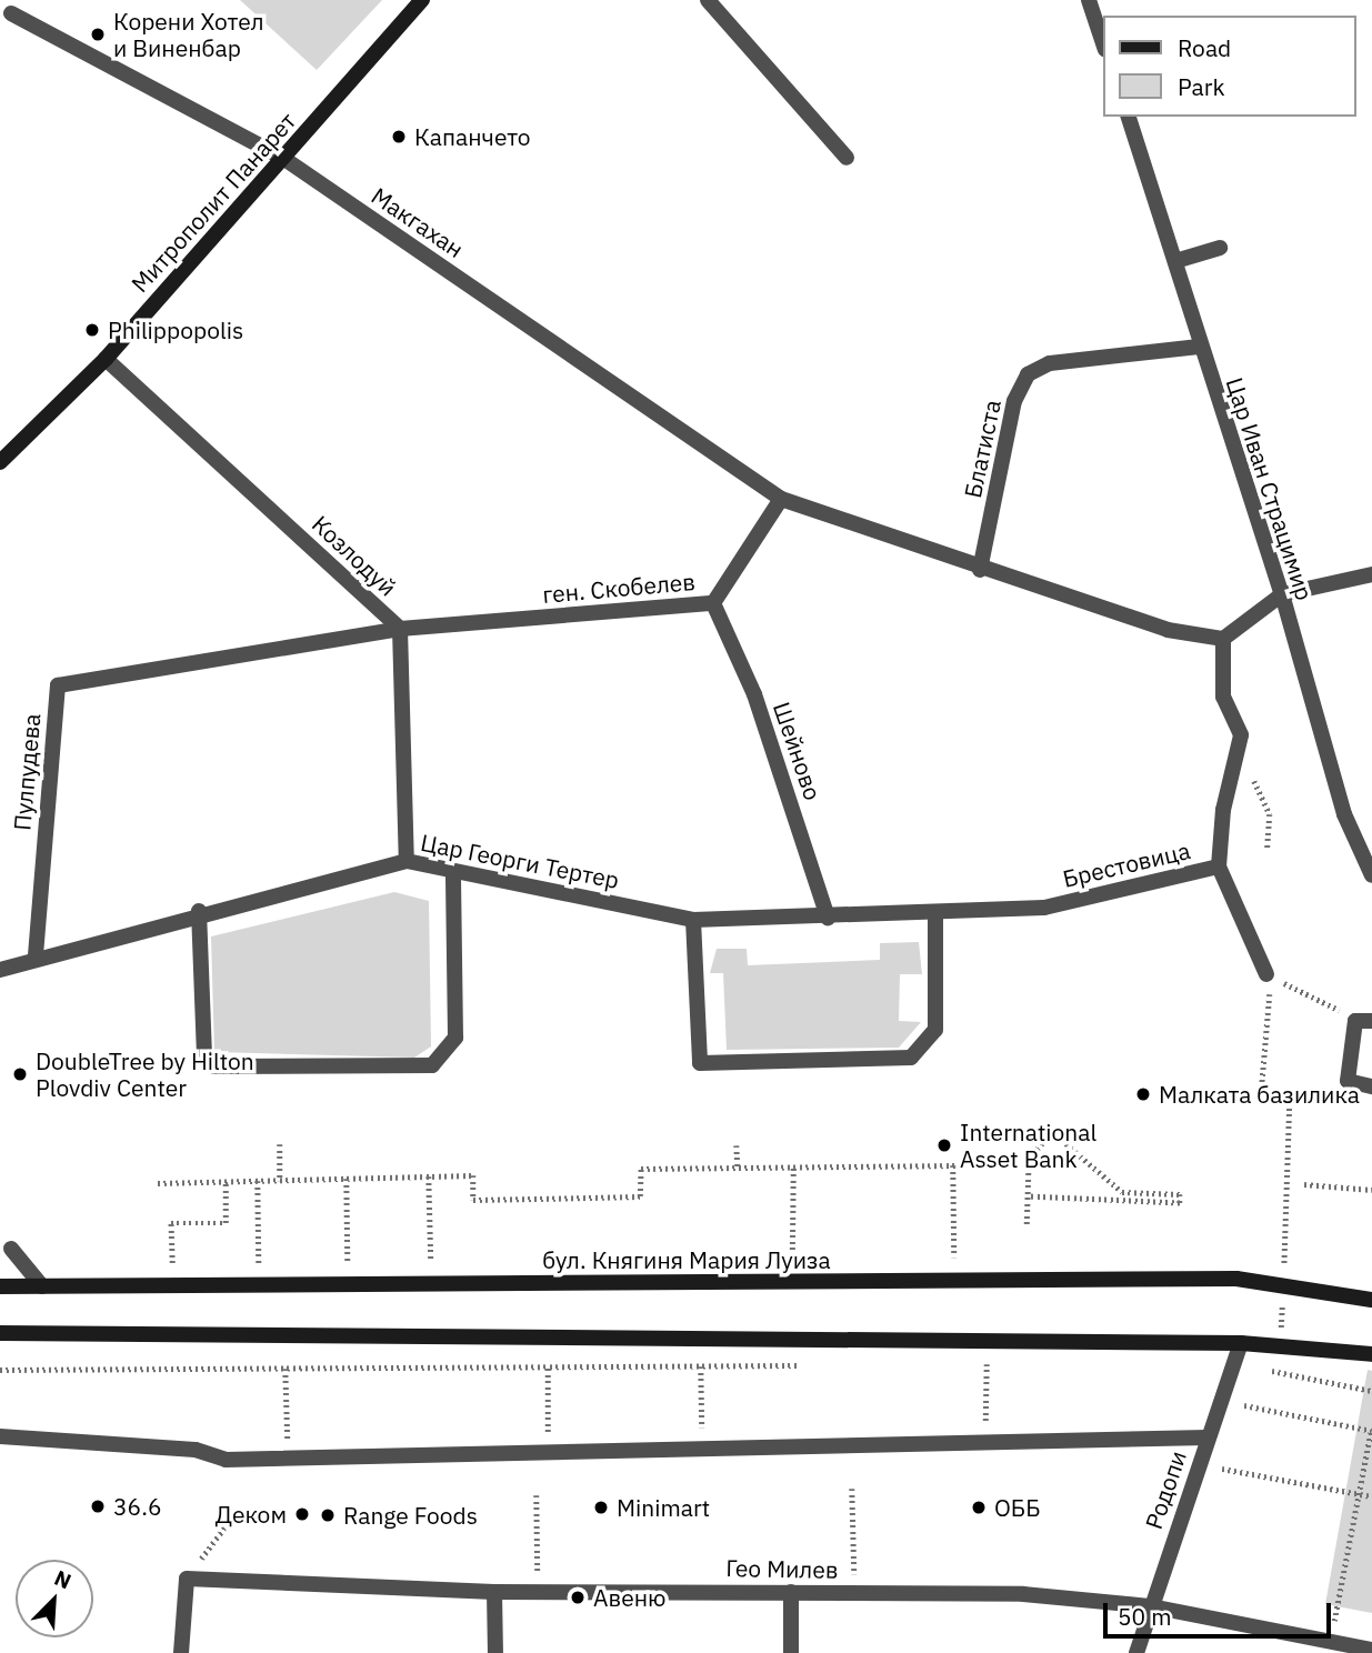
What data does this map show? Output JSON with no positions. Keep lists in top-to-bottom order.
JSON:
{
  "streets": {
    "main road": ["Митрополит Панарет", "бул. Княгиня Мария Луиза"],
    "street": [
      "Макгахан",
      "Блатиста",
      "Цар Иван Страцимир",
      "Козлодуй",
      "ген. Скобелев",
      "Шейново",
      "Пулпудева",
      "Цар Георги Тертер",
      "Брестовица",
      "Родопи",
      "Гео Милев"
    ]
  },
  "crossings": [
    ["Митрополит Панарет", "Макгахан"],
    ["Митрополит Панарет", "Козлодуй"],
    ["Макгахан", "ген. Скобелев"],
    ["Блатиста", "Цар Иван Страцимир"],
    ["Козлодуй", "ген. Скобелев"],
    ["Козлодуй", "Цар Георги Тертер"],
    ["ген. Скобелев", "Шейново"],
    ["ген. Скобелев", "Пулпудева"],
    ["Шейново", "Цар Георги Тертер"],
    ["Пулпудева", "Цар Георги Тертер"],
    ["Цар Георги Тертер", "Брестовица"],
    ["Родопи", "Гео Милев"]
  ],
  "places": [
    "Корени Хотел и Виненбар",
    "Капанчето",
    "Philippopolis",
    "DoubleTree by Hilton Plovdiv Center",
    "Малката базилика",
    "International Asset Bank",
    "36.6",
    "Minimart",
    "ОББ",
    "Деком",
    "Range Foods",
    "Авеню"
  ],
  "legend": ["Road", "Park"],
  "scale_bar": "50 m",
  "north": "top right"
}
